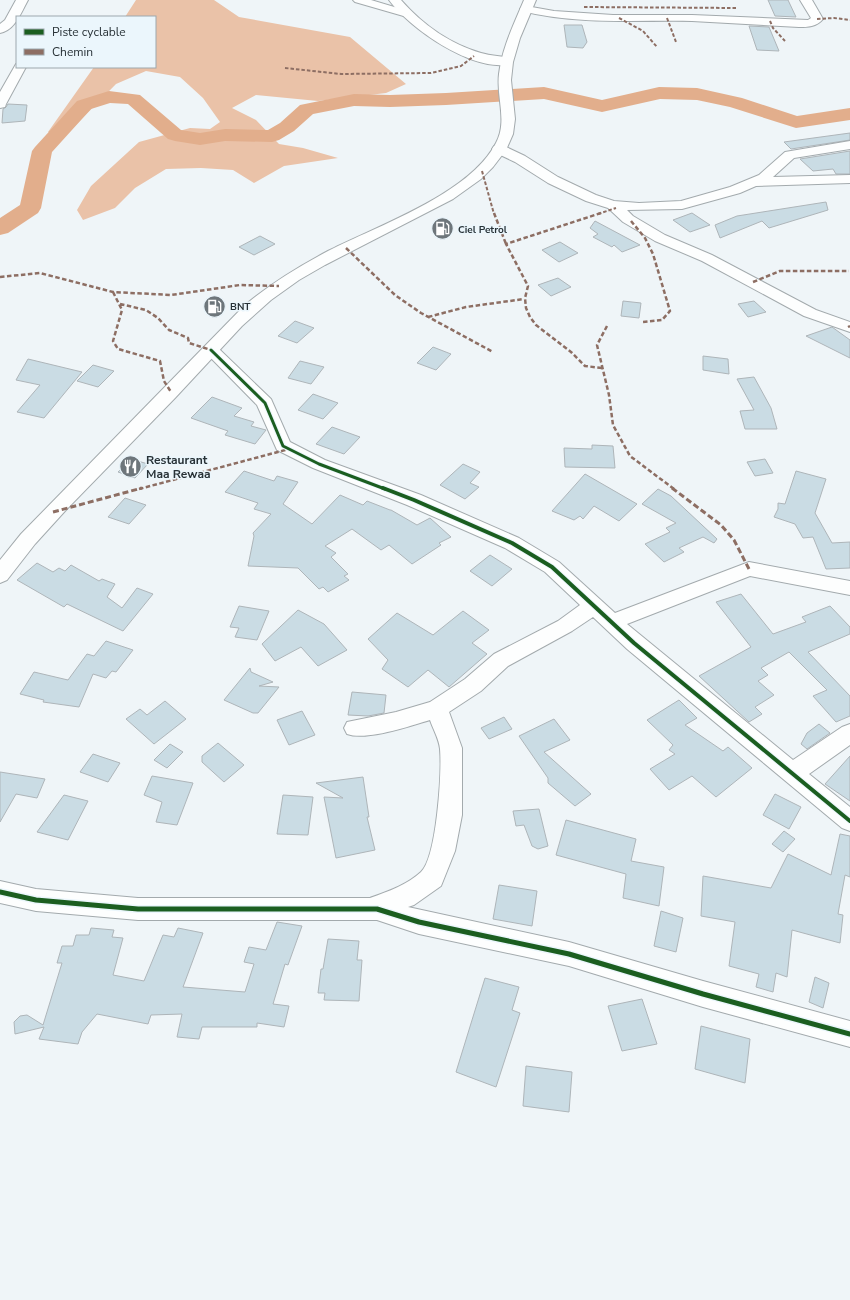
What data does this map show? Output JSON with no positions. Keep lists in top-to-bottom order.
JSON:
{
  "places": {
    "fuel station": ["Ciel Petrol", "BNT"],
    "restaurant": ["Restaurant Maa Rewaa"]
  },
  "legend": ["Piste cyclable", "Chemin"]
}
